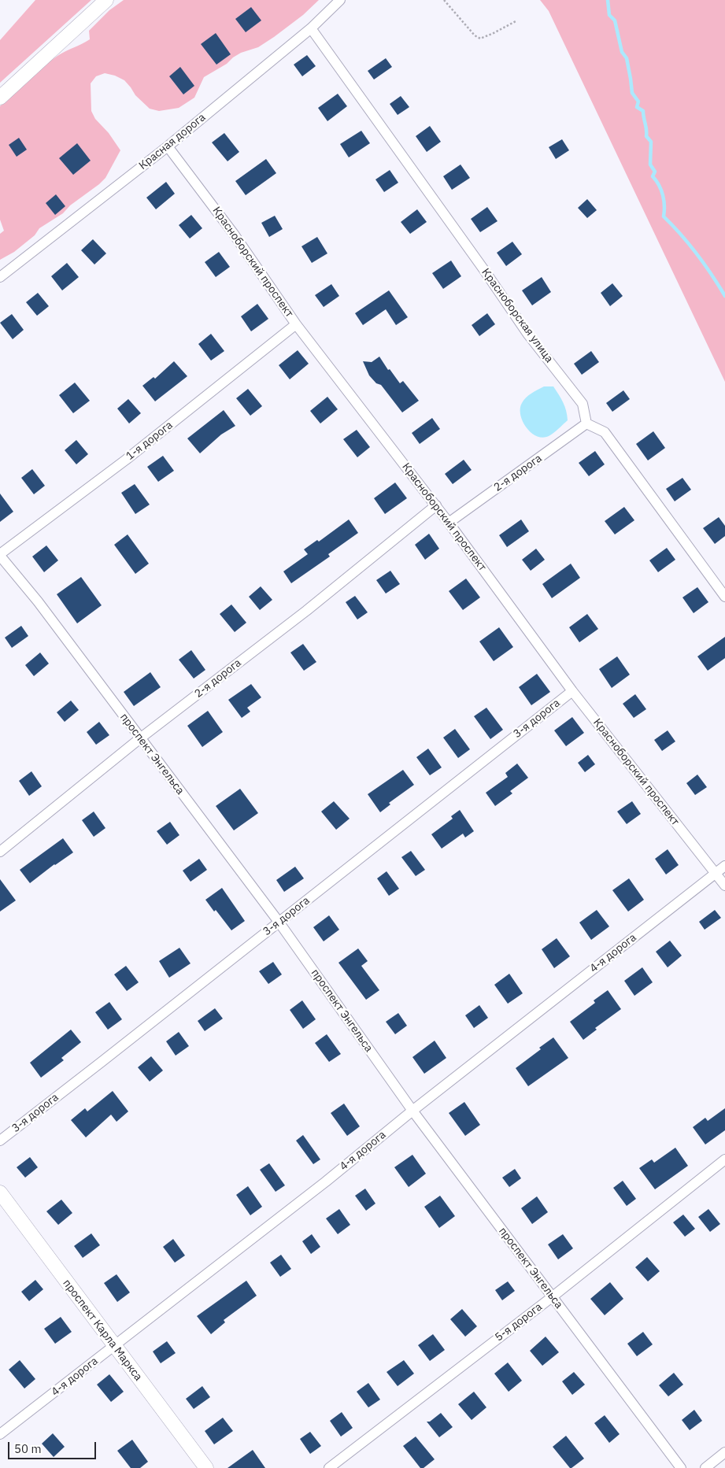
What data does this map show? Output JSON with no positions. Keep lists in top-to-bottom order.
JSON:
{
  "streets": {
    "street": [
      "Красная дорога",
      "Красноборский проспект",
      "Красноборская улица",
      "1-я дорога",
      "2-я дорога",
      "3-я дорога",
      "проспект Энгельса",
      "4-я дорога",
      "5-я дорога",
      "проспект Карла Маркса"
    ]
  },
  "crossings": [
    ["Красная дорога", "Красноборский проспект"],
    ["Красная дорога", "Красноборская улица"],
    ["Красноборский проспект", "1-я дорога"],
    ["Красноборский проспект", "2-я дорога"],
    ["Красноборский проспект", "3-я дорога"],
    ["Красноборский проспект", "4-я дорога"],
    ["Красноборская улица", "2-я дорога"],
    ["1-я дорога", "проспект Энгельса"],
    ["2-я дорога", "проспект Энгельса"],
    ["3-я дорога", "проспект Энгельса"],
    ["проспект Энгельса", "4-я дорога"],
    ["проспект Энгельса", "5-я дорога"],
    ["4-я дорога", "проспект Карла Маркса"]
  ],
  "scale_bar": "50 m"
}
